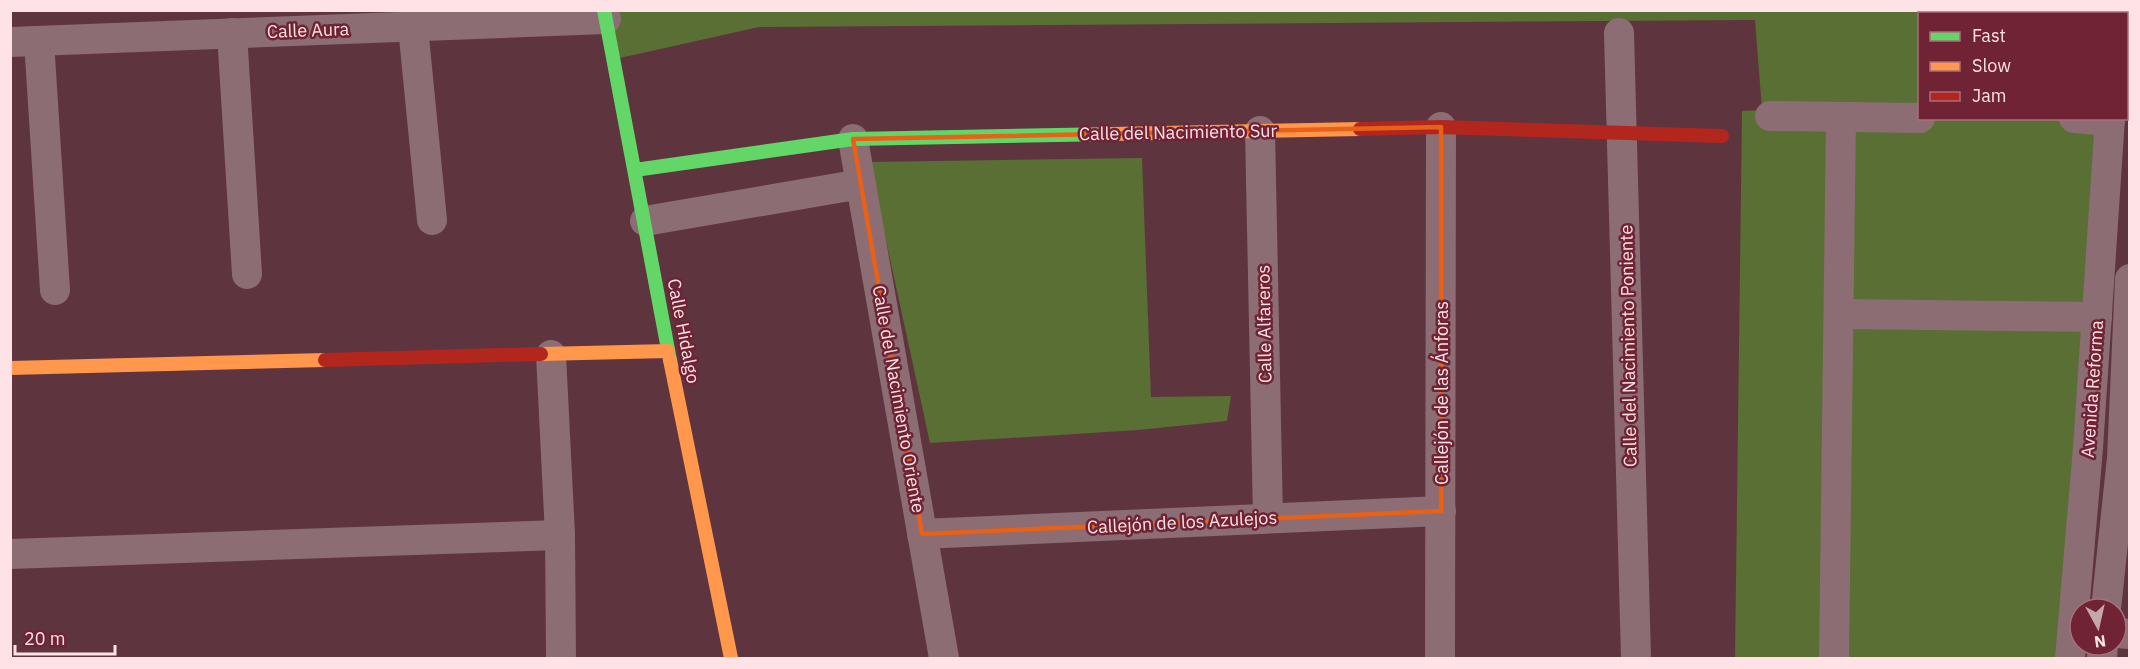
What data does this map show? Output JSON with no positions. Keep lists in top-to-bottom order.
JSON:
{
  "streets": {
    "street": [
      "Calle Aura",
      "Calle del Nacimiento Sur",
      "Calle Alfareros",
      "Calle Hidalgo",
      "Calle del Nacimiento Poniente",
      "Avenida Reforma",
      "Callejón de las Ánforas",
      "Calle del Nacimiento Oriente",
      "Callejón de los Azulejos"
    ]
  },
  "crossings": [
    ["Calle Aura", "Calle Hidalgo"],
    ["Calle del Nacimiento Sur", "Calle Alfareros"],
    ["Calle del Nacimiento Sur", "Calle Hidalgo"],
    ["Calle del Nacimiento Sur", "Calle del Nacimiento Poniente"],
    ["Calle del Nacimiento Sur", "Callejón de las Ánforas"],
    ["Calle del Nacimiento Sur", "Calle del Nacimiento Oriente"],
    ["Calle Alfareros", "Callejón de los Azulejos"],
    ["Callejón de las Ánforas", "Callejón de los Azulejos"],
    ["Calle del Nacimiento Oriente", "Callejón de los Azulejos"]
  ],
  "legend": ["Fast", "Slow", "Jam"],
  "scale_bar": "20 m",
  "north": "bottom"
}
